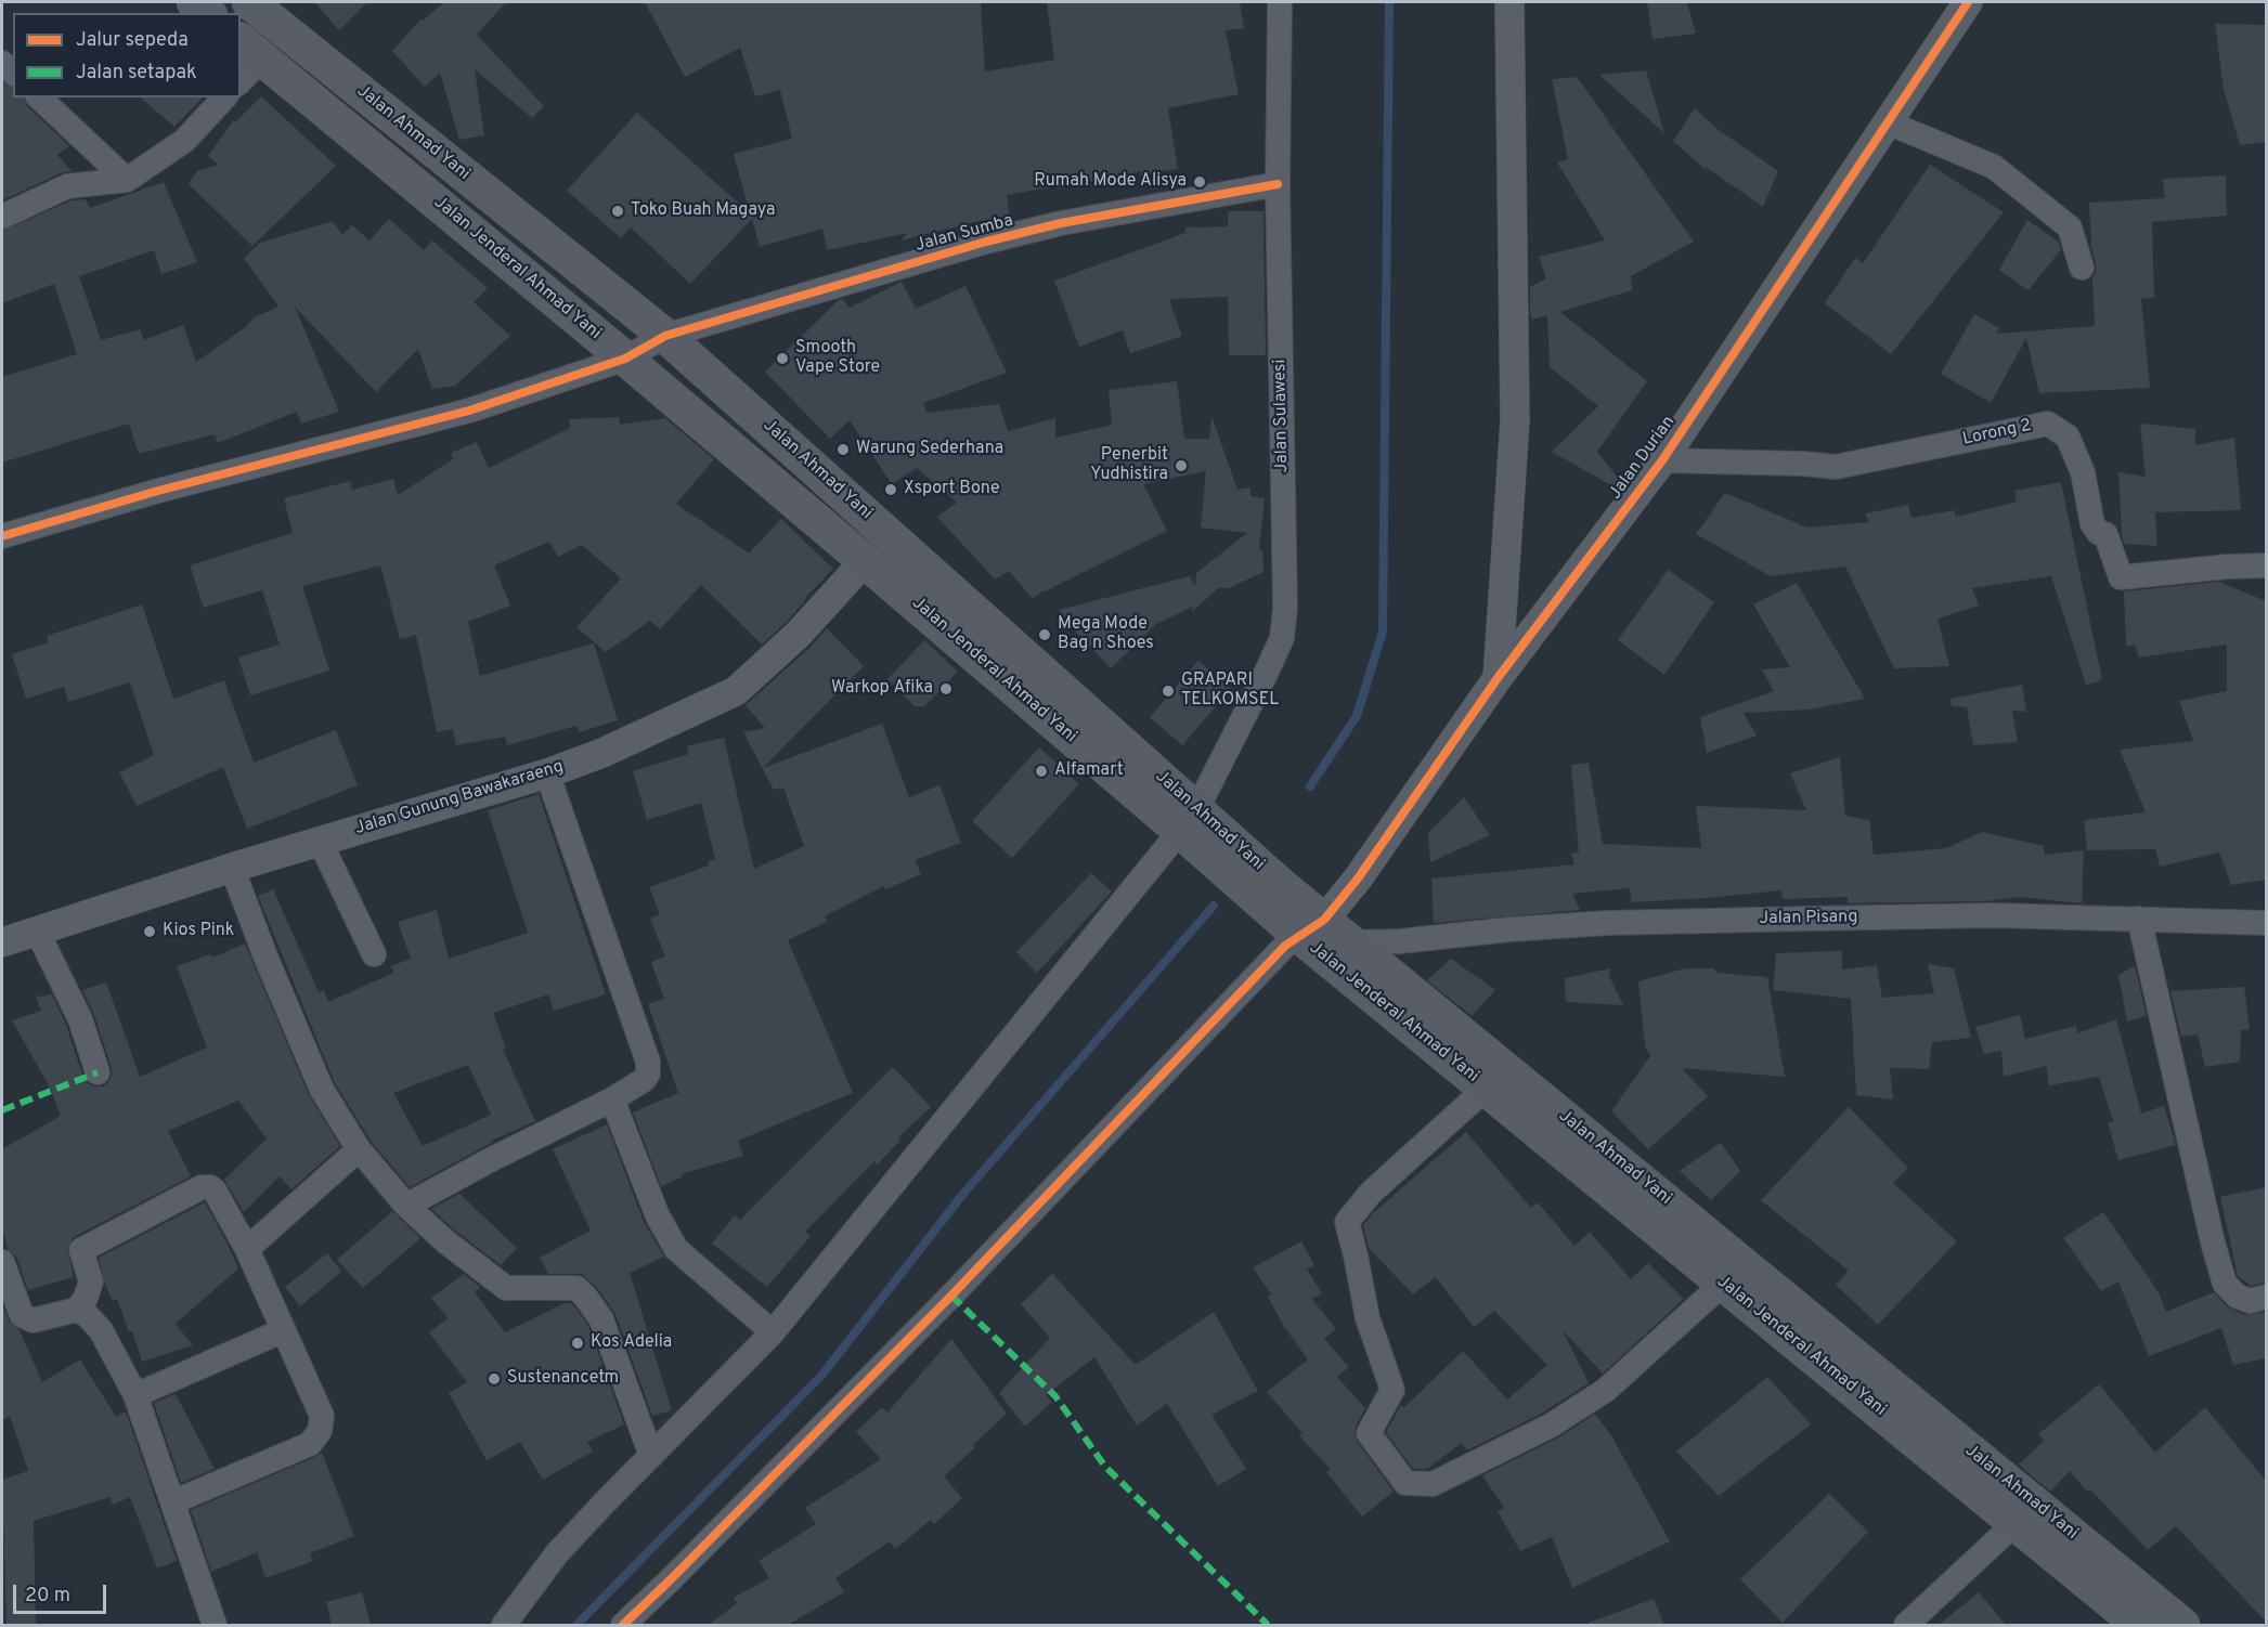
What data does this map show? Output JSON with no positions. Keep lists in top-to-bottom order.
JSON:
{
  "streets": {
    "main road": ["Jalan Ahmad Yani", "Jalan Jenderal Ahmad Yani"],
    "street": [
      "Jalan Sumba",
      "Jalan Sulawesi",
      "Lorong 2",
      "Jalan Durian",
      "Jalan Gunung Bawakaraeng",
      "Jalan Pisang"
    ]
  },
  "crossings": [
    ["Jalan Ahmad Yani", "Jalan Sumba"],
    ["Jalan Ahmad Yani", "Jalan Jenderal Ahmad Yani"],
    ["Jalan Ahmad Yani", "Jalan Sulawesi"],
    ["Jalan Ahmad Yani", "Jalan Durian"],
    ["Jalan Ahmad Yani", "Jalan Pisang"],
    ["Jalan Sumba", "Jalan Jenderal Ahmad Yani"],
    ["Jalan Sumba", "Jalan Sulawesi"],
    ["Jalan Jenderal Ahmad Yani", "Jalan Sulawesi"],
    ["Jalan Jenderal Ahmad Yani", "Jalan Durian"],
    ["Jalan Jenderal Ahmad Yani", "Jalan Gunung Bawakaraeng"],
    ["Lorong 2", "Jalan Durian"]
  ],
  "places": [
    "Rumah Mode Alisya",
    "Toko Buah Magaya",
    "Smooth Vape Store",
    "Warung Sederhana",
    "Penerbit Yudhistira",
    "Xsport Bone",
    "Mega Mode Bag n Shoes",
    "Warkop Afika",
    "GRAPARI TELKOMSEL",
    "Alfamart",
    "Kios Pink",
    "Kos Adelia",
    "Sustenancetm"
  ],
  "legend": ["Jalur sepeda", "Jalan setapak"],
  "scale_bar": "20 m"
}
